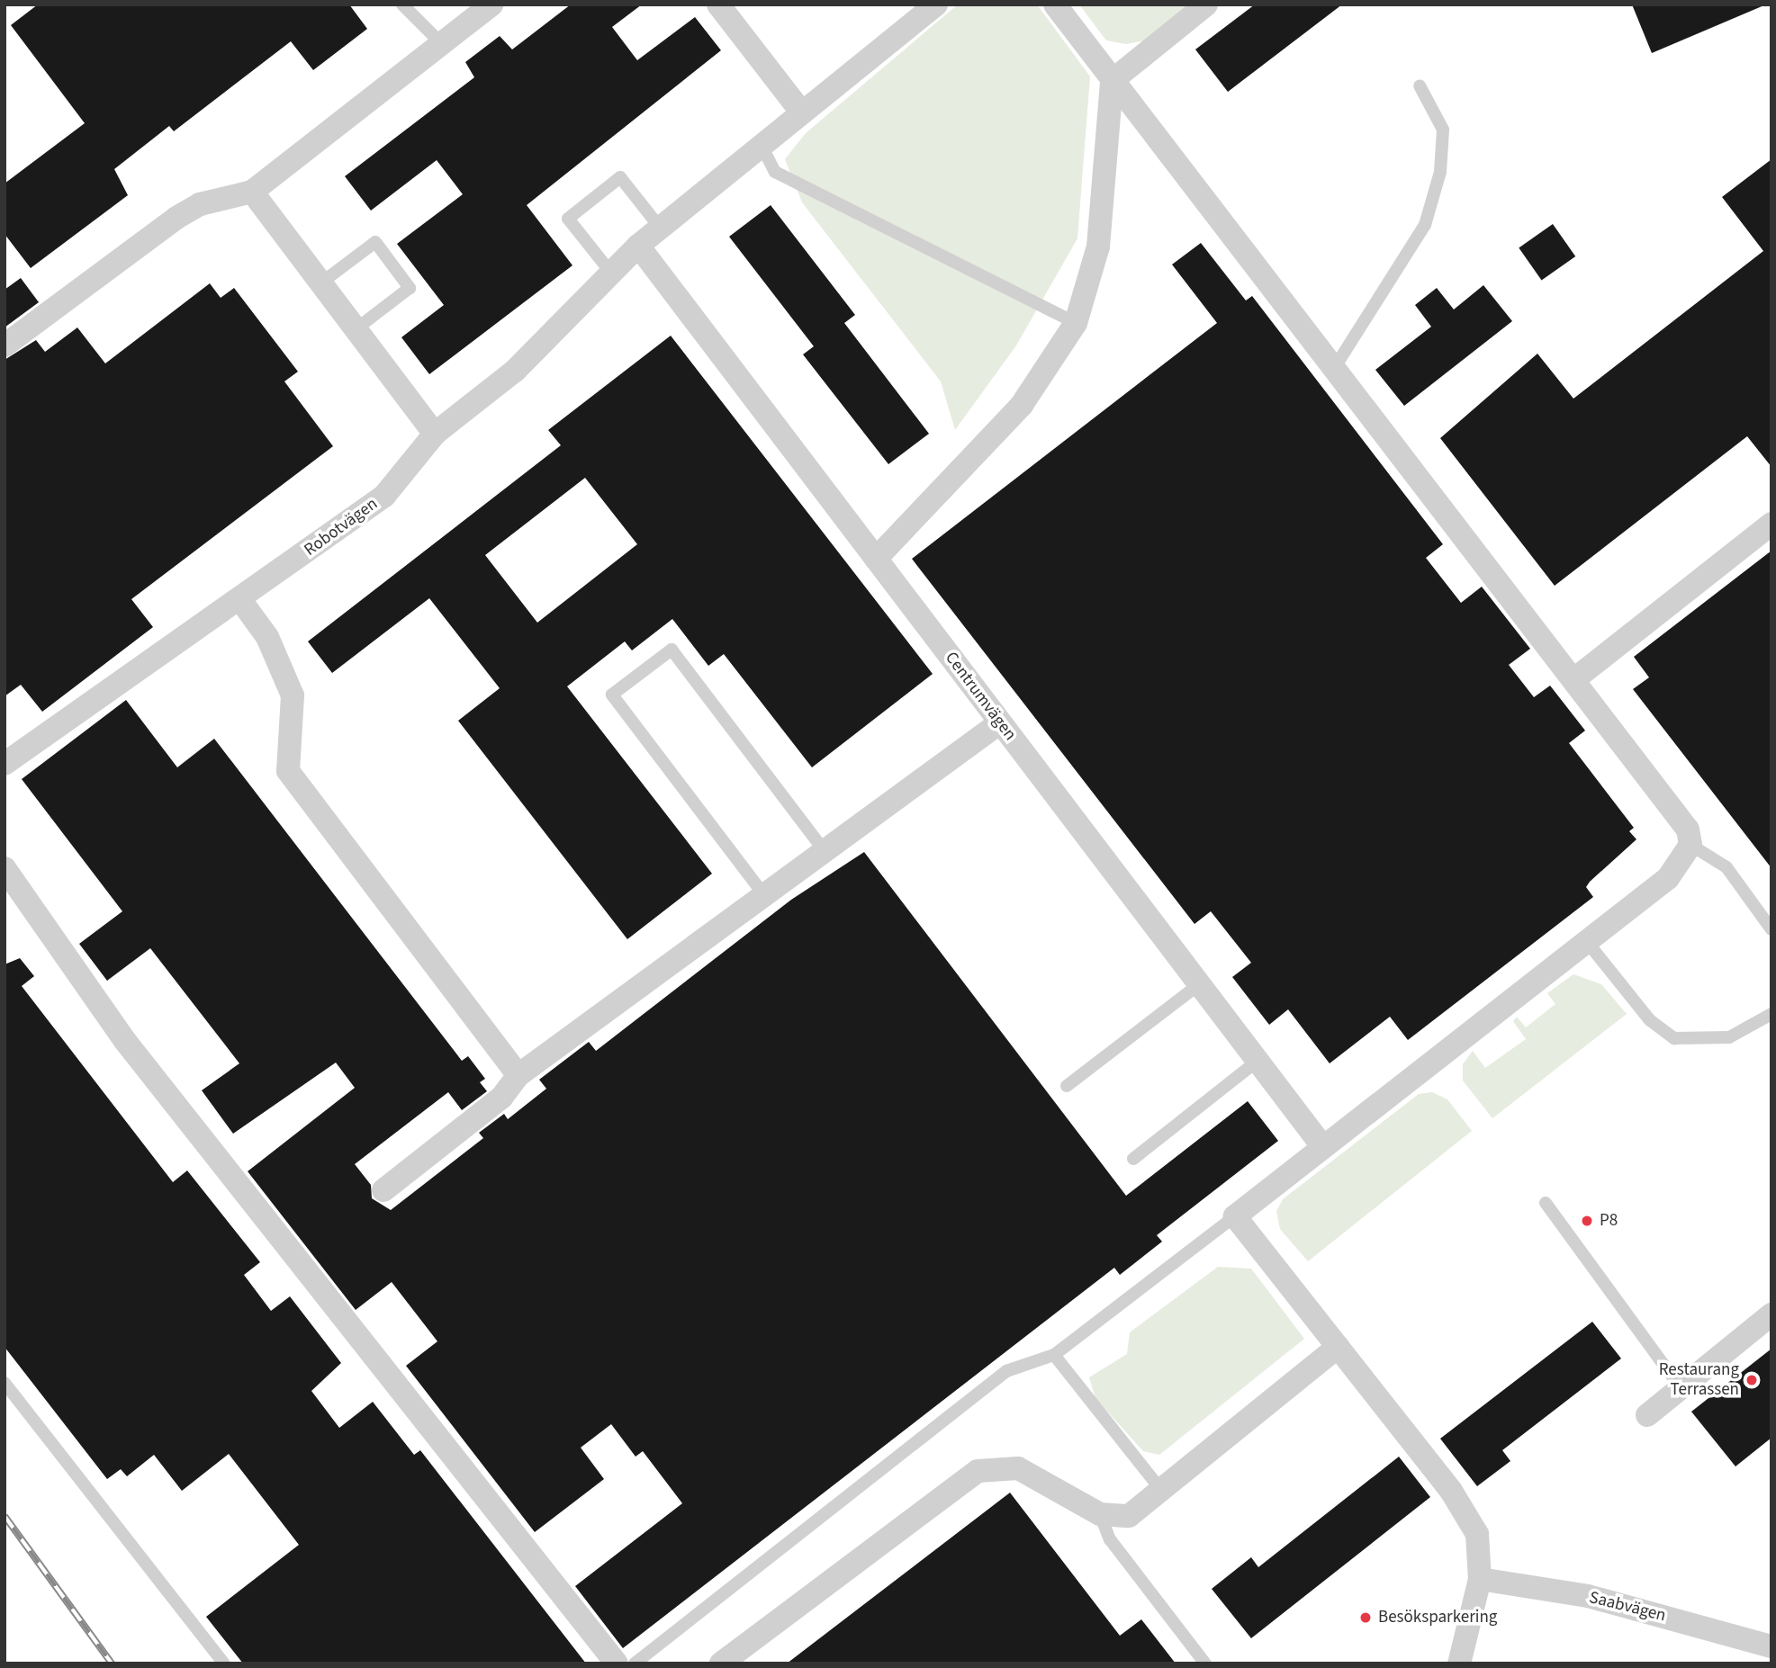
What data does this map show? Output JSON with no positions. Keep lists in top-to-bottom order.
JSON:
{
  "streets": {
    "street": ["Robotvägen", "Centrumvägen", "Saabvägen"]
  },
  "crossings": [
    ["Robotvägen", "Centrumvägen"]
  ],
  "places": ["P8", "Restaurang Terrassen", "Besöksparkering"]
}
